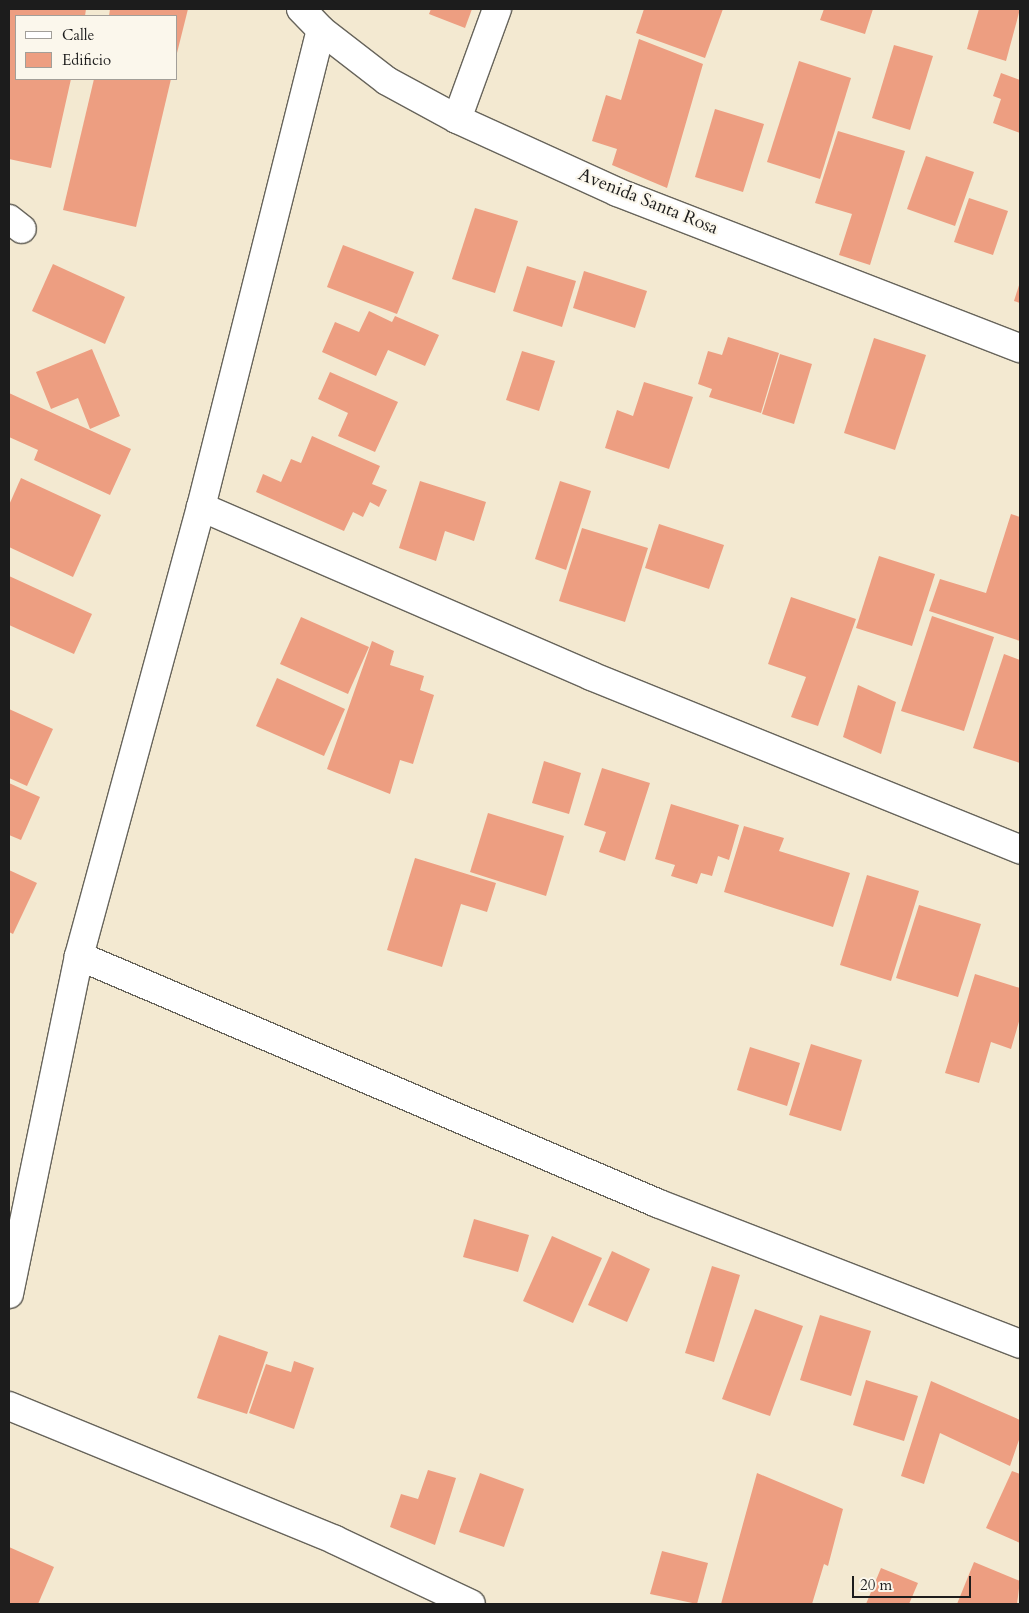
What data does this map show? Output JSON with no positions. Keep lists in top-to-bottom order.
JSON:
{
  "streets": {
    "street": ["Avenida Santa Rosa"]
  },
  "legend": ["Calle", "Edificio"],
  "scale_bar": "20 m"
}
